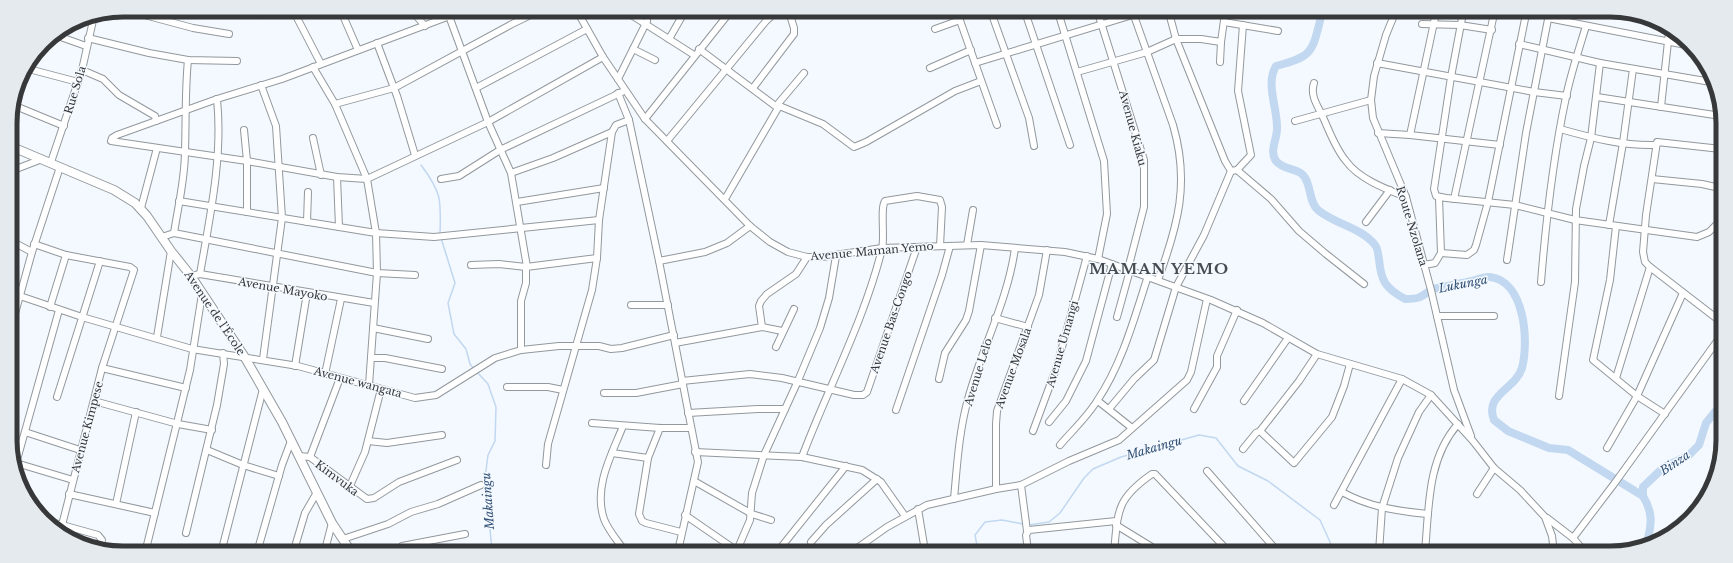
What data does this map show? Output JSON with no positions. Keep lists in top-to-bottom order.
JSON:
{
  "streets": {
    "main road": ["Avenue de l'École"],
    "street": [
      "Rue Sola",
      "Avenue Kiaku",
      "Route Nzolana",
      "Avenue Maman Yemo",
      "Avenue Mayoko",
      "Avenue Bas-Congo",
      "Avenue Umangi",
      "Avenue Mosala",
      "Avenue Lelo",
      "Avenue wangata",
      "Avenue Kimpese",
      "Kimvuka"
    ]
  },
  "crossings": [
    ["Rue Sola", "Avenue de l'École"],
    ["Avenue Kiaku", "Avenue Maman Yemo"],
    ["Route Nzolana", "Avenue Maman Yemo"],
    ["Avenue Maman Yemo", "Avenue Bas-Congo"],
    ["Avenue Maman Yemo", "Avenue Umangi"],
    ["Avenue Maman Yemo", "Avenue Mosala"],
    ["Avenue Maman Yemo", "Avenue Lelo"],
    ["Avenue Mayoko", "Avenue de l'École"],
    ["Avenue de l'École", "Avenue wangata"],
    ["Avenue wangata", "Avenue Kimpese"]
  ],
  "districts": ["MAMAN YEMO"],
  "water": ["Lukunga", "Makaingu", "Binza"]
}
